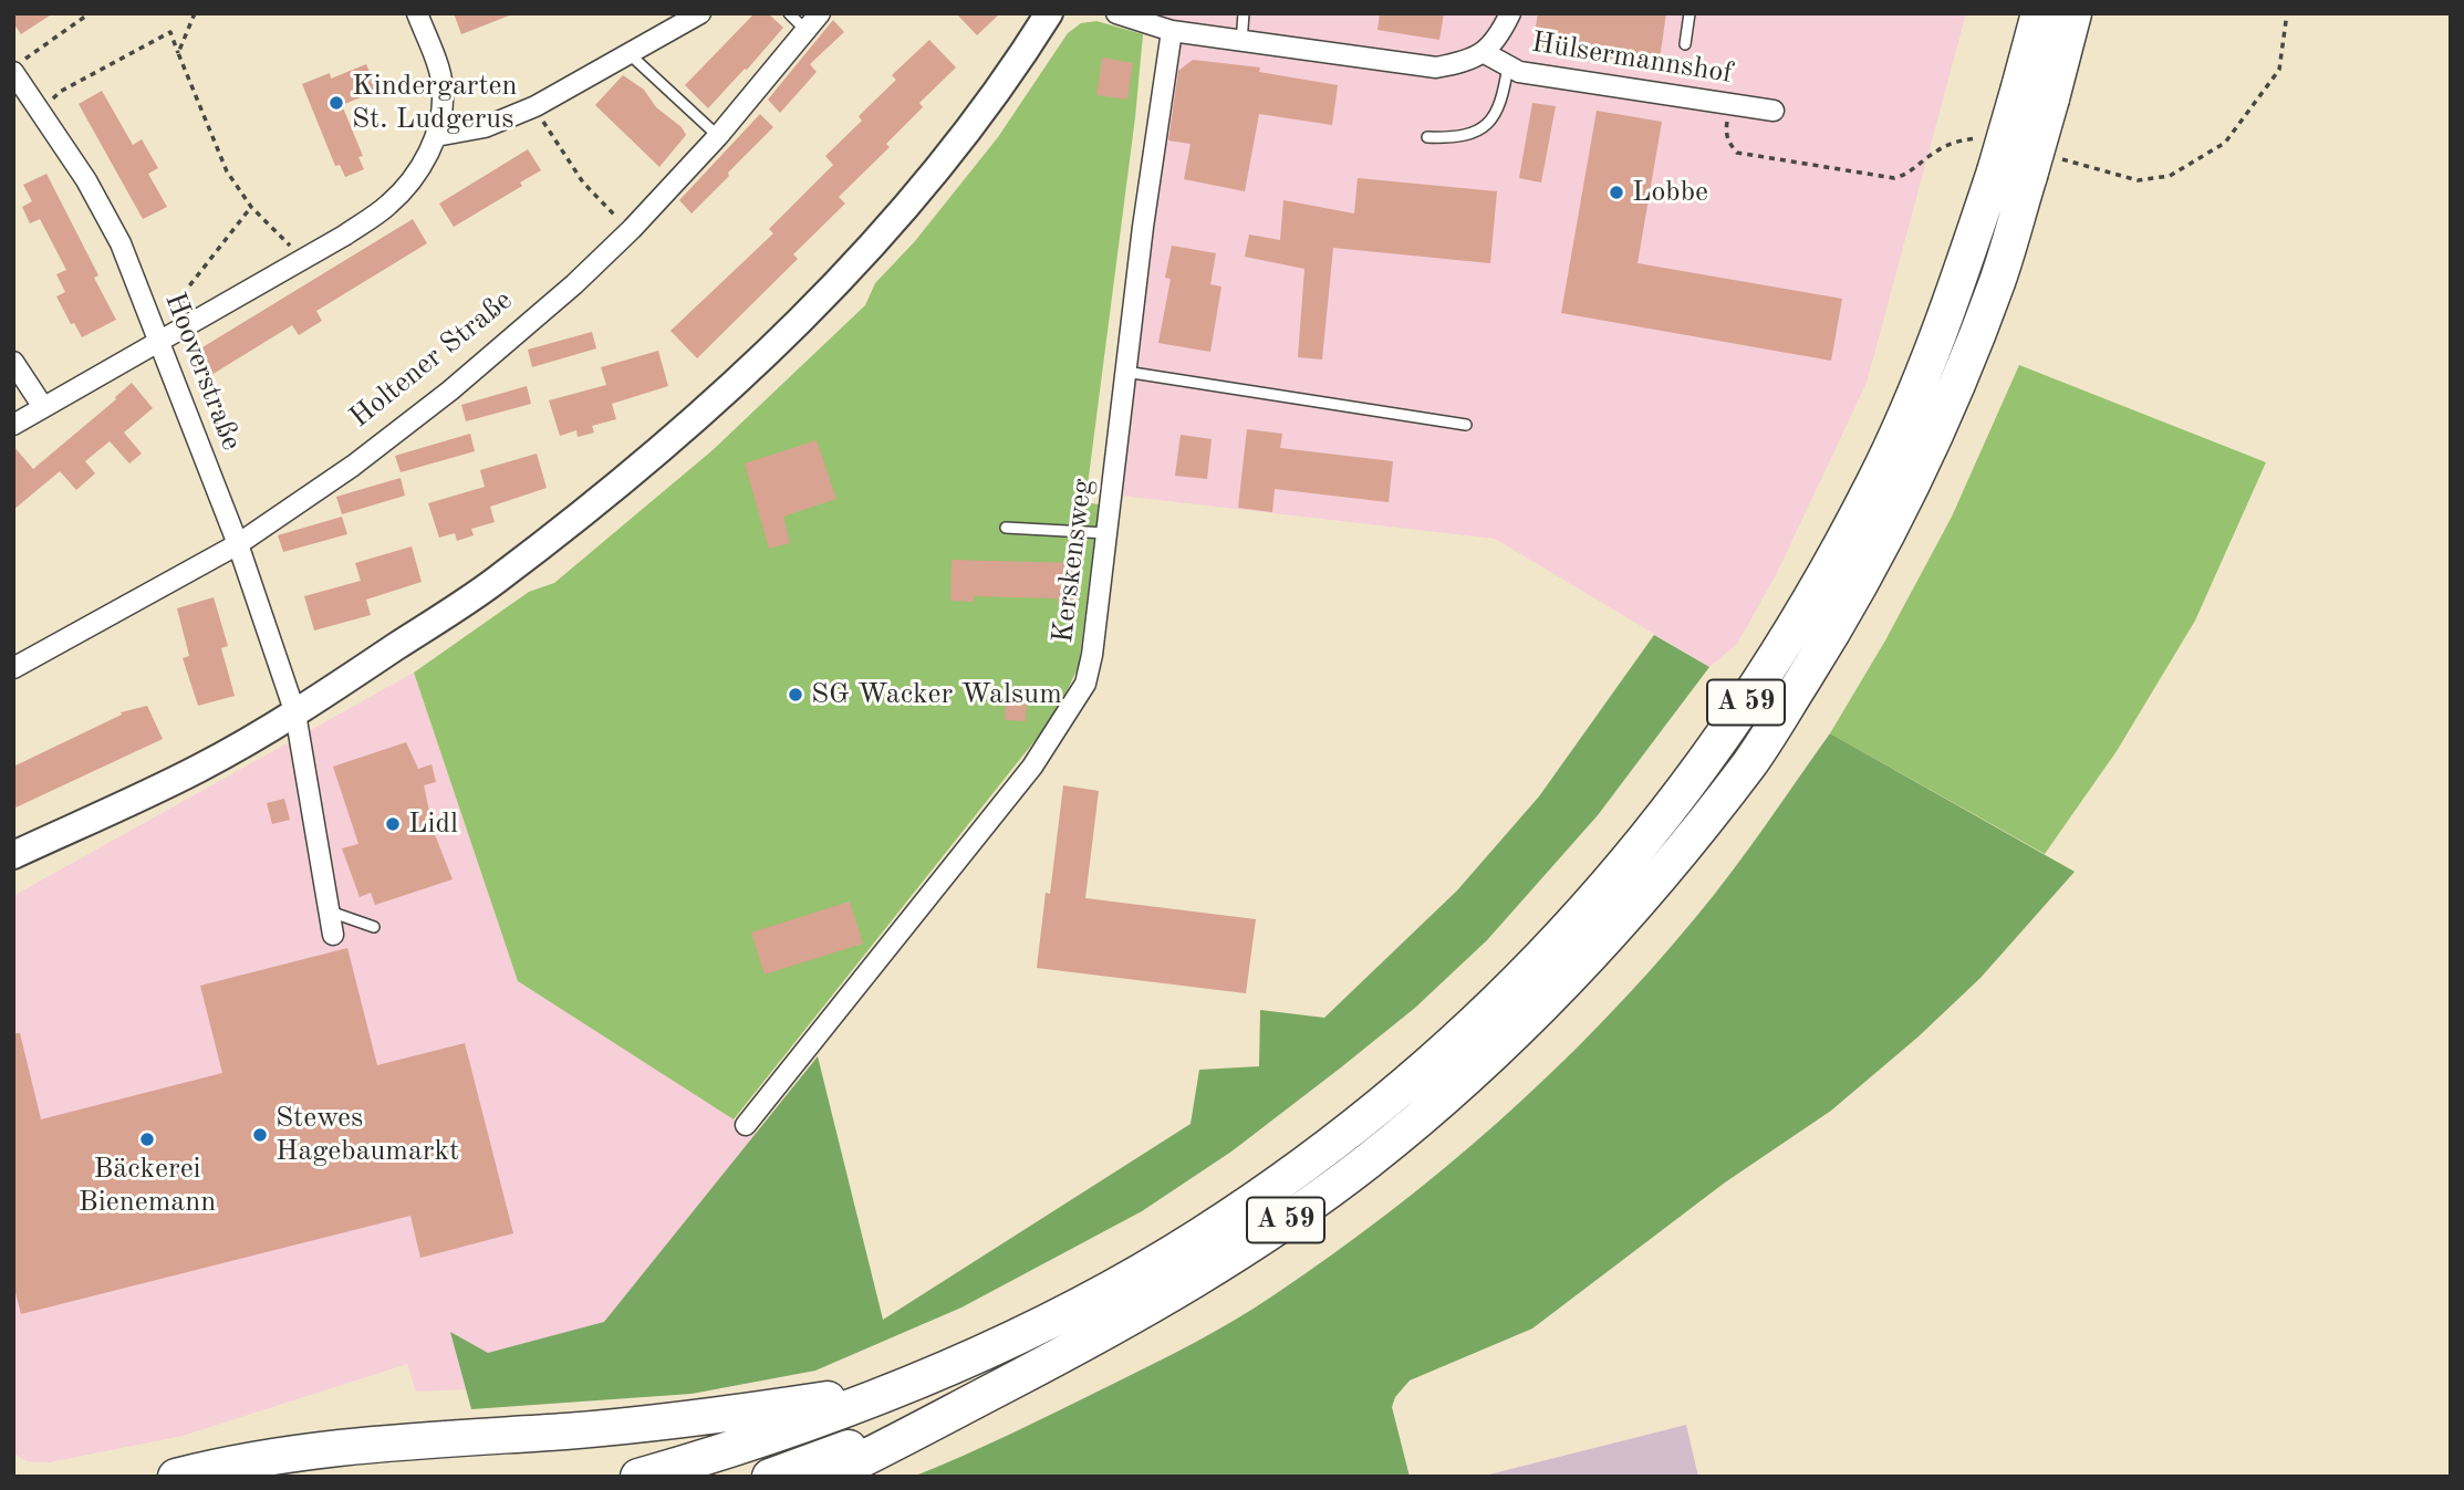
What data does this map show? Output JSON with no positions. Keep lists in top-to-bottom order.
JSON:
{
  "streets": {
    "highway": ["A 59"],
    "street": [
      "Hülsermannshof",
      "Holtener Straße",
      "Hooverstraße",
      "Kerskensweg"
    ]
  },
  "crossings": [
    ["Holtener Straße", "Hooverstraße"]
  ],
  "places": [
    "Kindergarten St. Ludgerus",
    "Lobbe",
    "SG Wacker Walsum",
    "Lidl",
    "Stewes Hagebaumarkt",
    "Bäckerei Bienemann"
  ]
}
